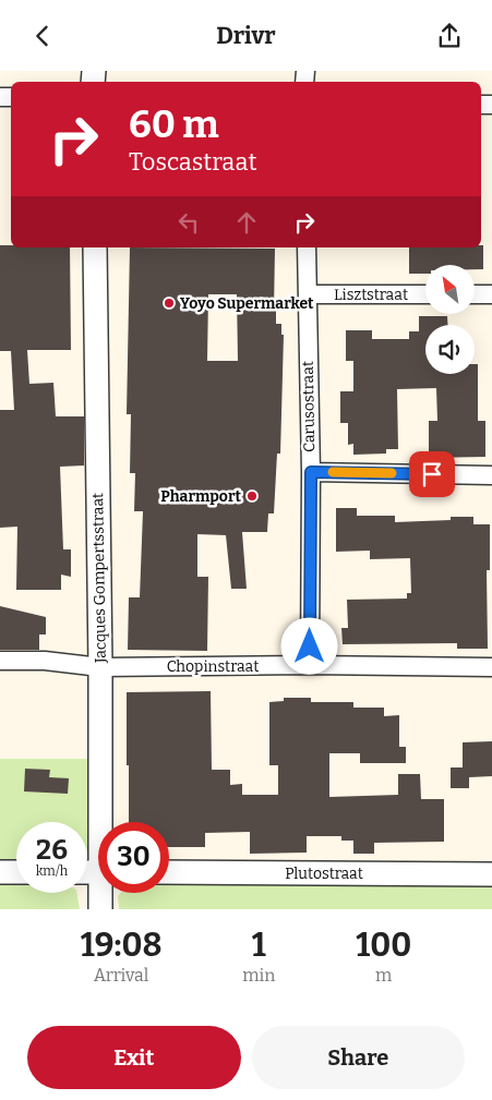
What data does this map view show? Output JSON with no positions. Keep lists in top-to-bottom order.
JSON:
{
  "streets": {
    "street": [
      "Lisztstraat",
      "Carusostraat",
      "Jacques Gompertsstraat",
      "Chopinstraat",
      "Plutostraat"
    ]
  },
  "crossings": [
    ["Lisztstraat", "Carusostraat"],
    ["Carusostraat", "Chopinstraat"],
    ["Jacques Gompertsstraat", "Chopinstraat"]
  ],
  "places": ["Yoyo Supermarket", "Pharmport"],
  "north": "top left",
  "page": {
    "header": "Drivr",
    "turn": ["60 m", "Toscastraat"],
    "speed": "26 km/h",
    "limit": "30",
    "eta": [
      "19:08",
      "Arrival",
      "1",
      "min",
      "100",
      "m"
    ],
    "buttons": ["Exit", "Share"]
  }
}
